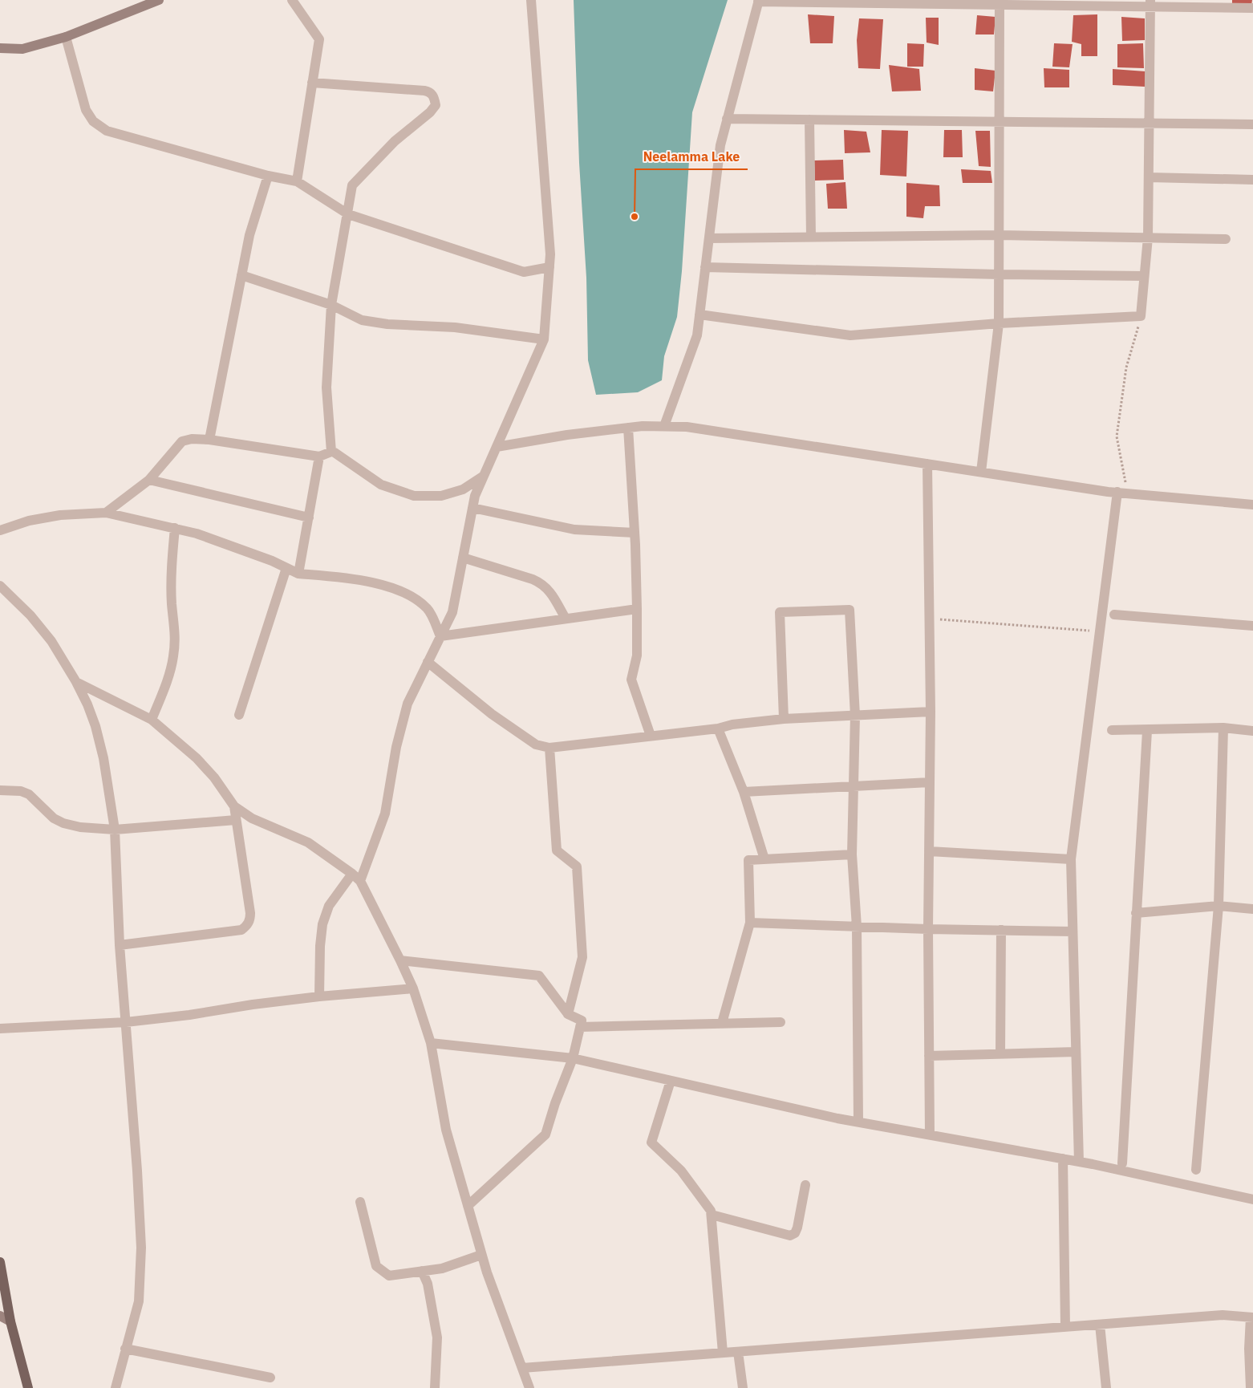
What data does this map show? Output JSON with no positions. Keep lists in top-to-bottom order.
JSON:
{
  "places": ["Neelamma Lake"]
}
